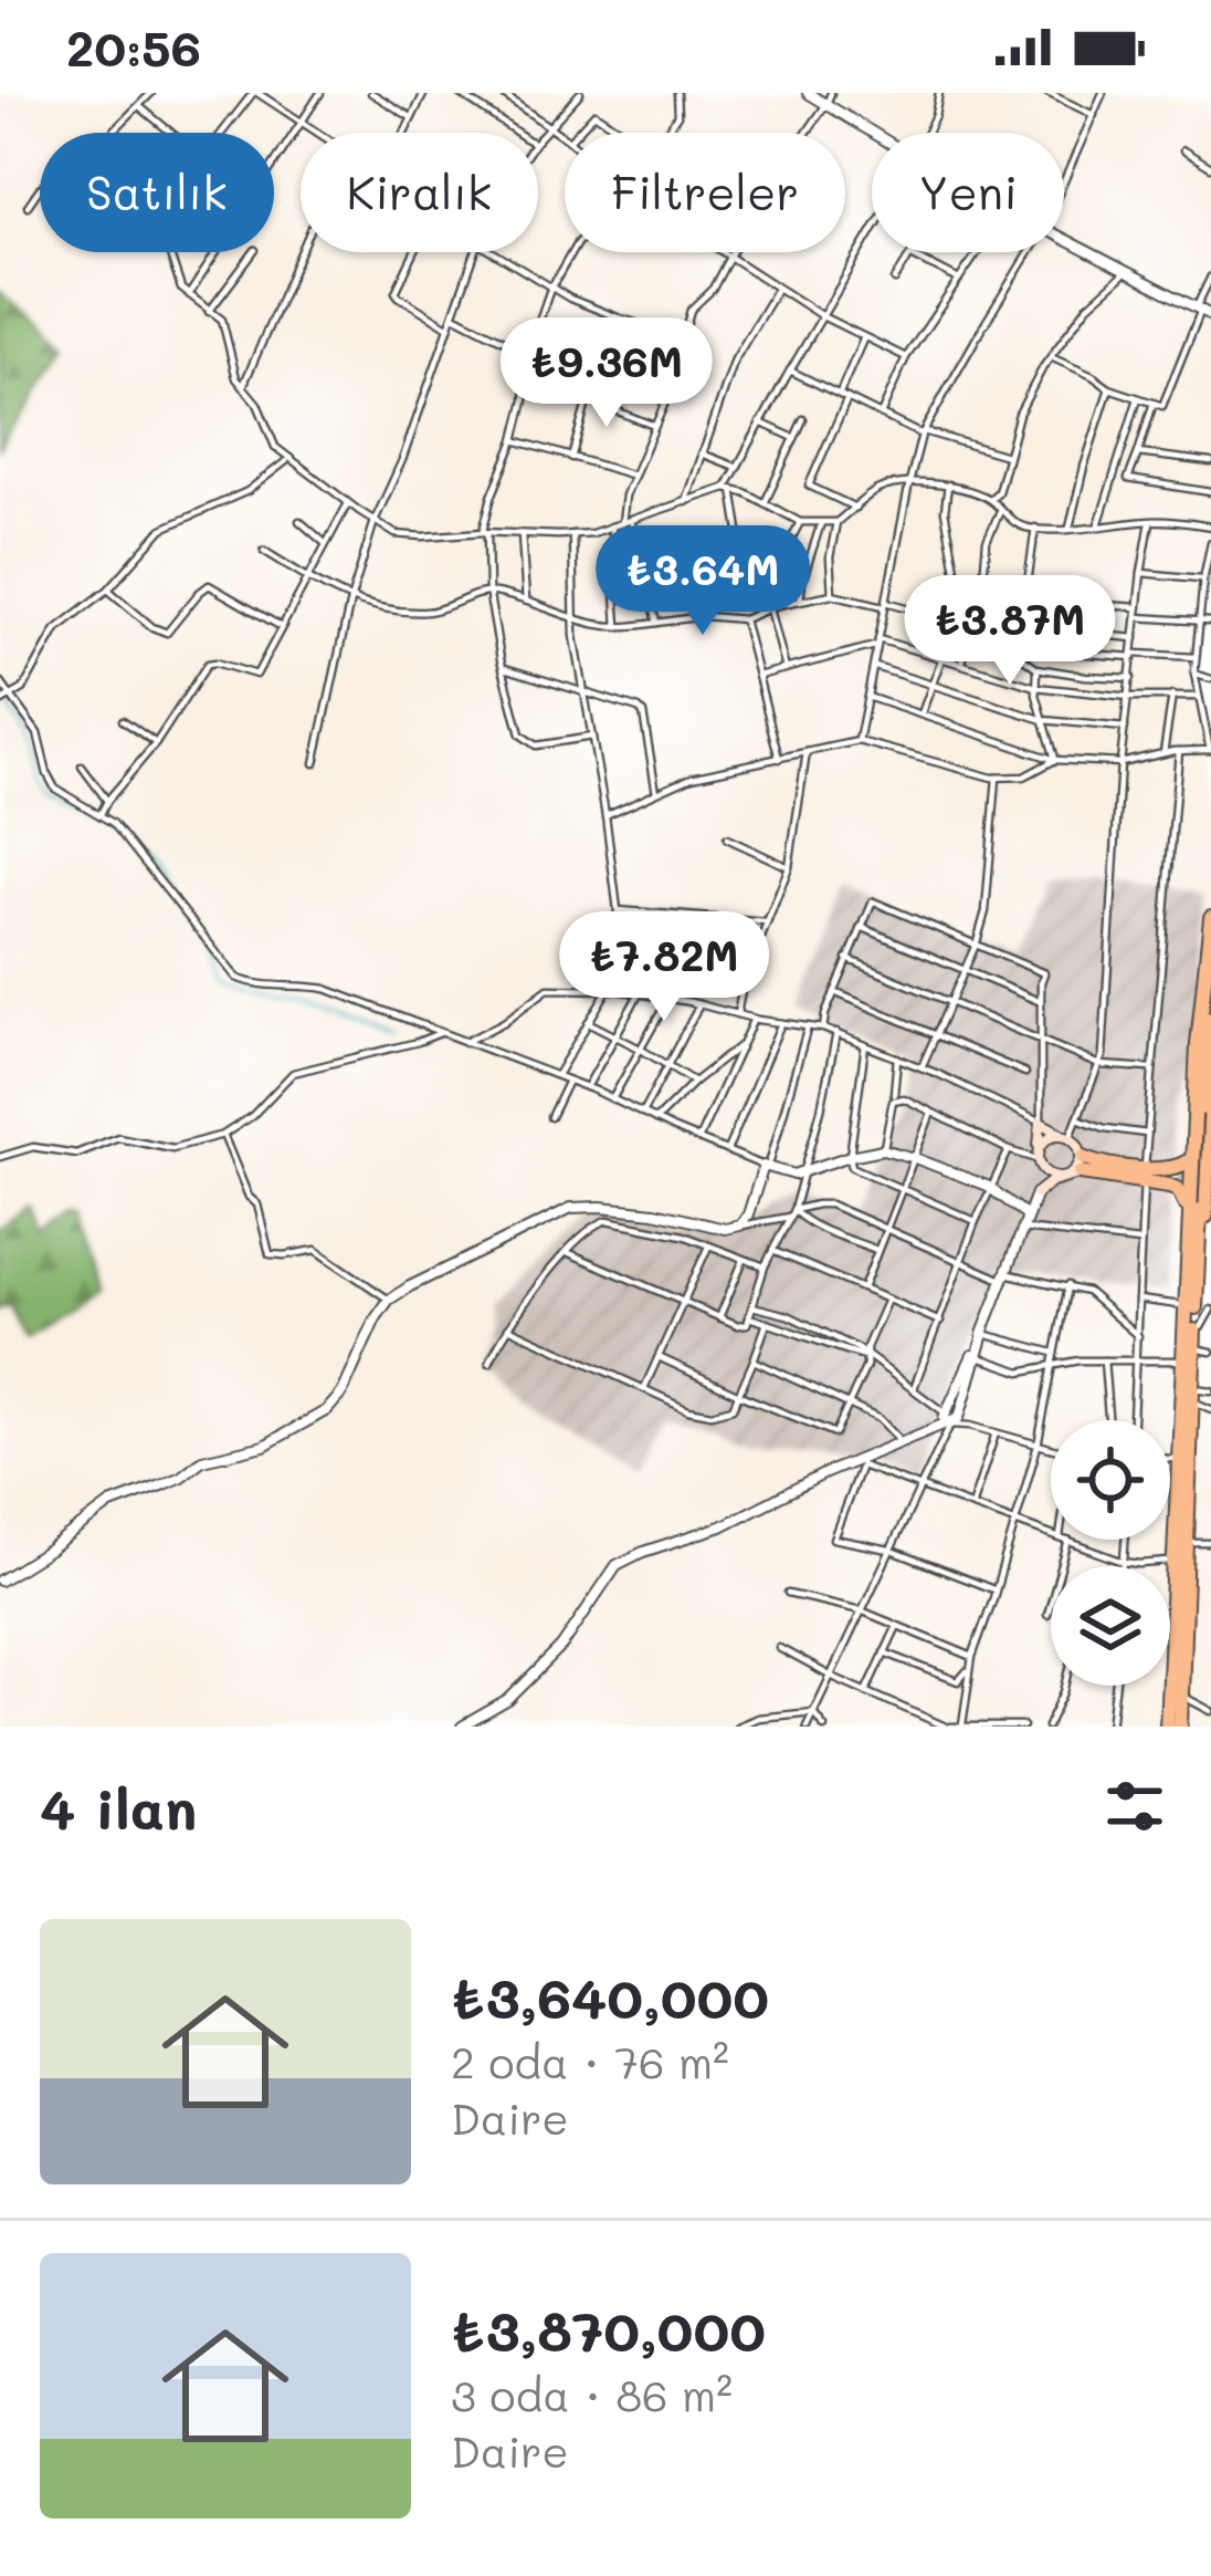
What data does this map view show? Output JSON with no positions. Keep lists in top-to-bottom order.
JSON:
{
  "page": {
    "status": "20:56",
    "chip": [
      "Satılık",
      "Kiralık",
      "Filtreler",
      "Yeni"
    ],
    "price": [
      "₺9.36M",
      "₺3.64M",
      "₺3.87M",
      "₺7.82M"
    ],
    "heading": "4 ilan",
    "list": [
      {
        "name": "₺3,640,000",
        "note": "2 oda · 76 m² · Daire"
      },
      {
        "name": "₺3,870,000",
        "note": "3 oda · 86 m² · Daire"
      }
    ]
  }
}
